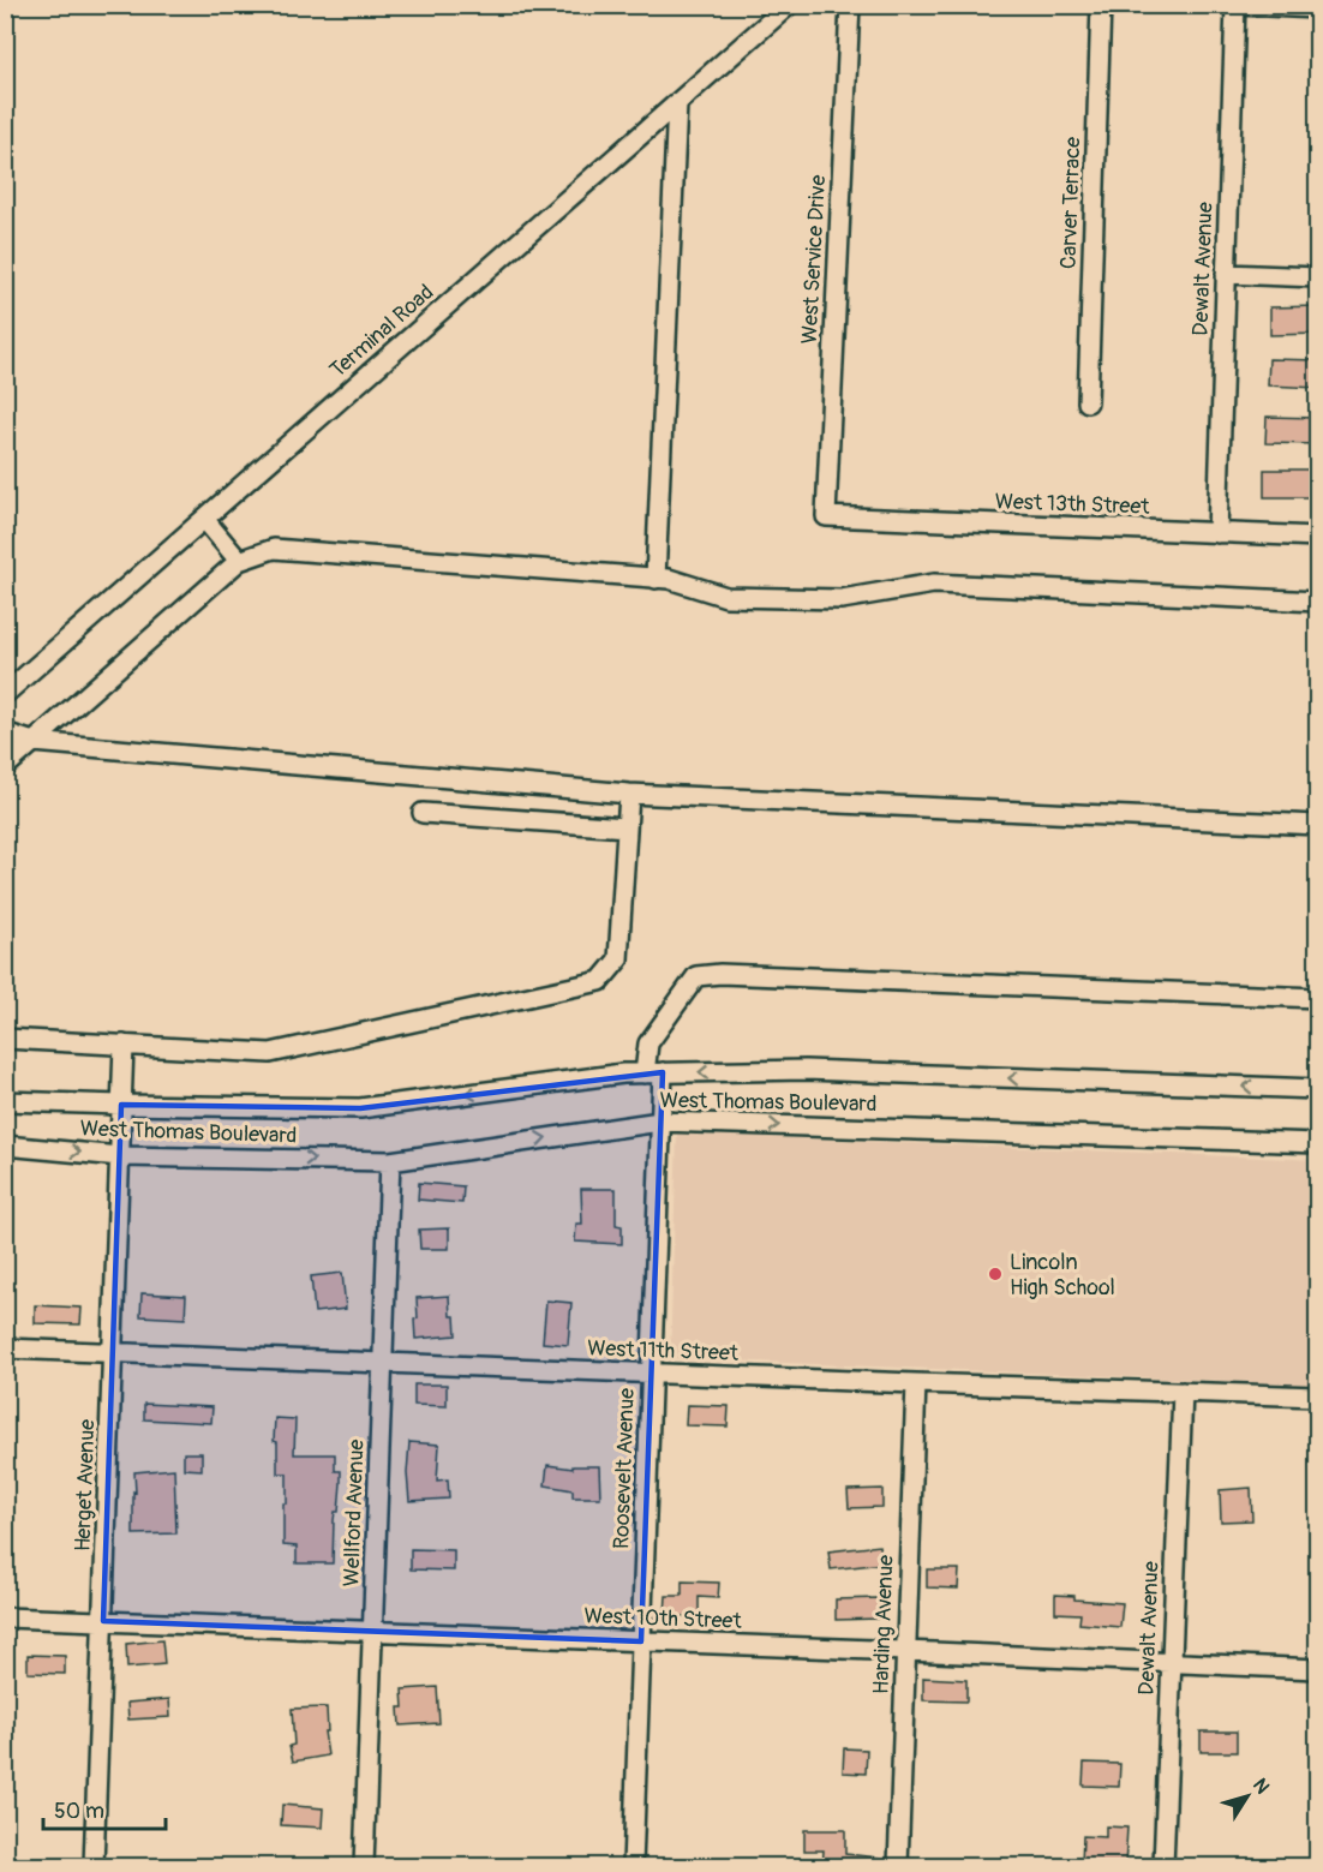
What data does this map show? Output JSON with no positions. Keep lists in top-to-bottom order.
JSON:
{
  "streets": {
    "street": [
      "Carver Terrace",
      "West Service Drive",
      "Dewalt Avenue",
      "Terminal Road",
      "West 13th Street",
      "West Thomas Boulevard",
      "West 11th Street",
      "Roosevelt Avenue",
      "Herget Avenue",
      "Wellford Avenue",
      "West 10th Street",
      "Harding Avenue"
    ]
  },
  "crossings": [
    ["West Service Drive", "West 13th Street"],
    ["Dewalt Avenue", "West 13th Street"],
    ["Dewalt Avenue", "West 11th Street"],
    ["Dewalt Avenue", "West 10th Street"],
    ["West Thomas Boulevard", "Roosevelt Avenue"],
    ["West Thomas Boulevard", "Herget Avenue"],
    ["West Thomas Boulevard", "Wellford Avenue"],
    ["West 11th Street", "Roosevelt Avenue"],
    ["West 11th Street", "Herget Avenue"],
    ["West 11th Street", "Wellford Avenue"],
    ["West 11th Street", "Harding Avenue"],
    ["Roosevelt Avenue", "West 10th Street"],
    ["Herget Avenue", "West 10th Street"],
    ["Wellford Avenue", "West 10th Street"],
    ["West 10th Street", "Harding Avenue"]
  ],
  "places": ["Lincoln High School"],
  "scale_bar": "50 m",
  "north": "top right"
}
